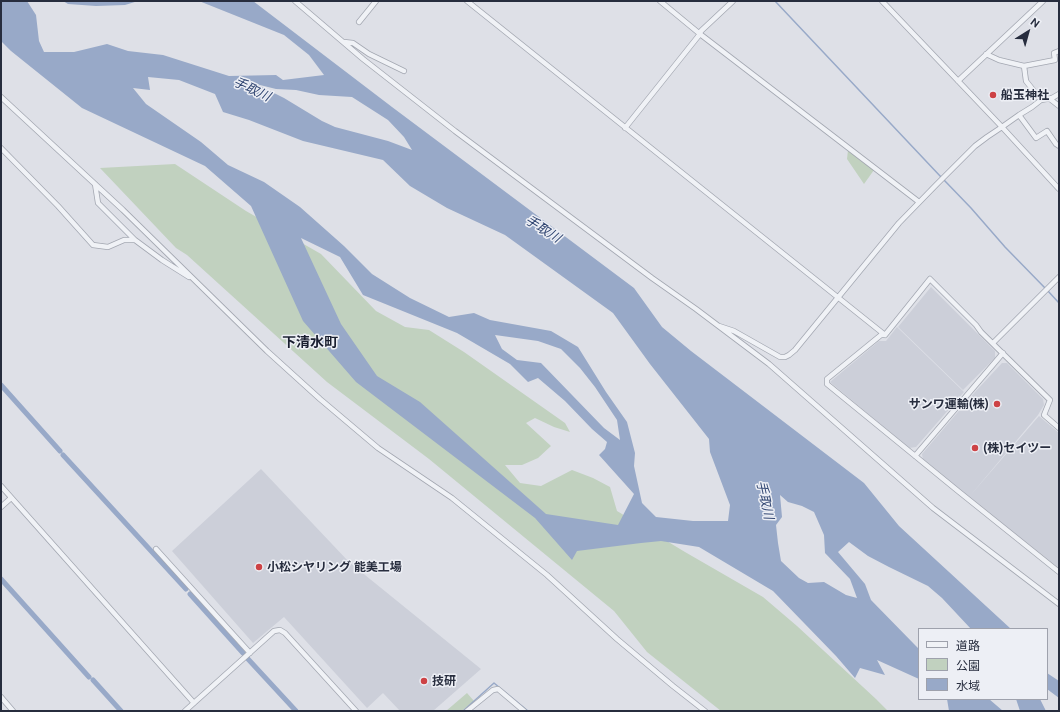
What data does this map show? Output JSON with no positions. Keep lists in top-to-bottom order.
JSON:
{
  "districts": ["下清水町"],
  "water": ["手取川"],
  "places": [
    "船玉神社",
    "サンワ運輸(株)",
    "(株)セイツー",
    "小松シヤリング 能美工場",
    "技研"
  ],
  "legend": ["道路", "公園", "水域"],
  "north": "top right"
}
